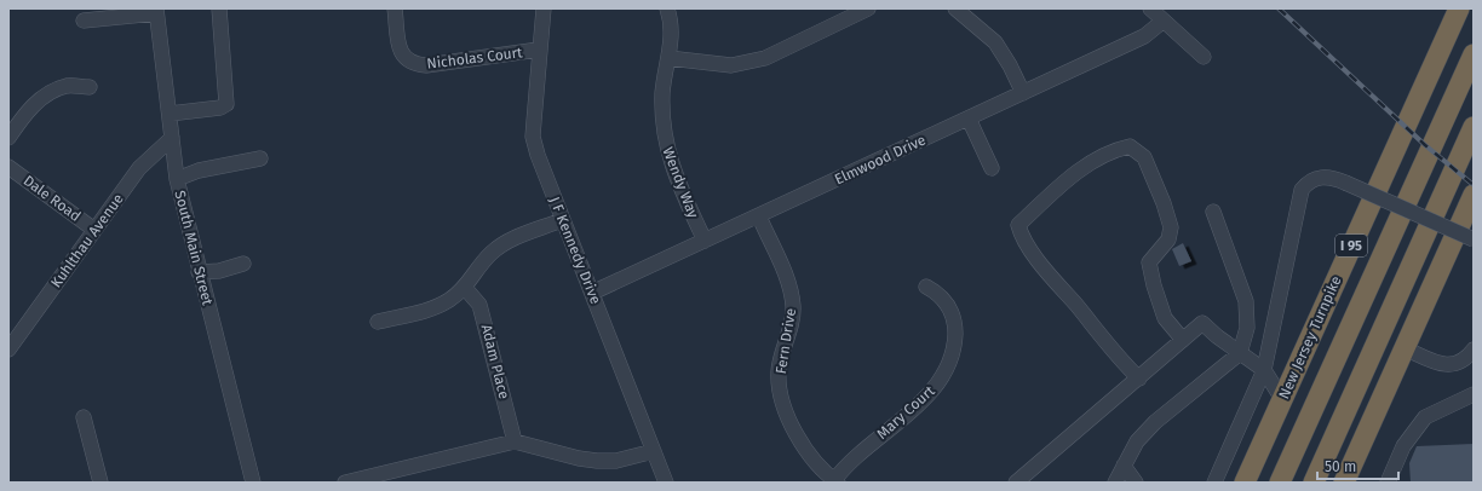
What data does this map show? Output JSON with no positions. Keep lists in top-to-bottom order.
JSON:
{
  "streets": {
    "highway": ["I 95", "New Jersey Turnpike"],
    "street": [
      "Nicholas Court",
      "Elmwood Drive",
      "Wendy Way",
      "Dale Road",
      "Kuhlthau Avenue",
      "South Main Street",
      "J F Kennedy Drive",
      "Fern Drive",
      "Adam Place",
      "Mary Court"
    ]
  },
  "crossings": [
    ["Nicholas Court", "J F Kennedy Drive"],
    ["Elmwood Drive", "Wendy Way"],
    ["Elmwood Drive", "J F Kennedy Drive"],
    ["Elmwood Drive", "Fern Drive"],
    ["Dale Road", "Kuhlthau Avenue"],
    ["Kuhlthau Avenue", "South Main Street"],
    ["Fern Drive", "Mary Court"]
  ],
  "scale_bar": "50 m"
}
